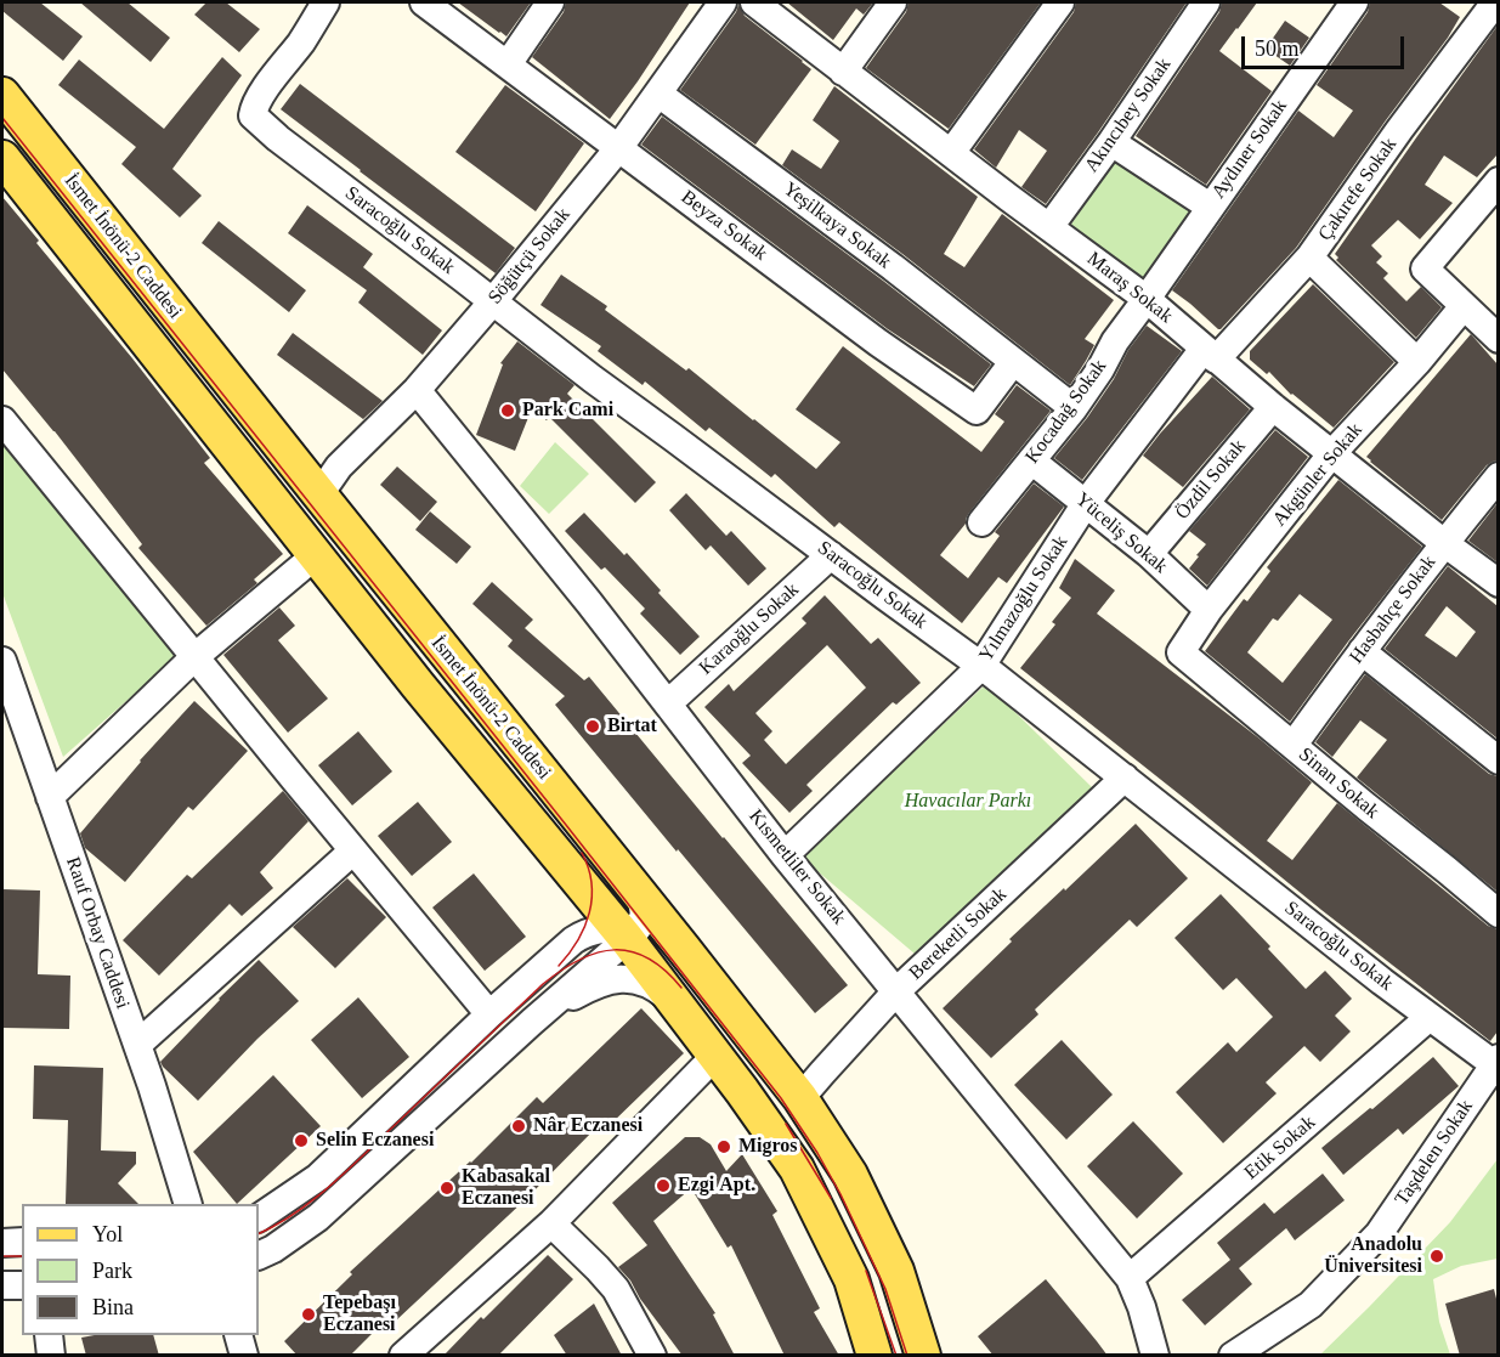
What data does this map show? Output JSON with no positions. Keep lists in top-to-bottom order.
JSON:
{
  "streets": {
    "main road": ["İsmet İnönü-2 Caddesi"],
    "street": [
      "Akıncıbey Sokak",
      "Aydıner Sokak",
      "Çakırefe Sokak",
      "Beyza Sokak",
      "Yeşilkaya Sokak",
      "Saracoğlu Sokak",
      "Söğütçü Sokak",
      "Maraş Sokak",
      "Kocadağ Sokak",
      "Akgünler Sokak",
      "Özdil Sokak",
      "Yüceliş Sokak",
      "Yılmazoğlu Sokak",
      "Hasbahçe Sokak",
      "Karaoğlu Sokak",
      "Sinan Sokak",
      "Kısmetliler Sokak",
      "Rauf Orbay Caddesi",
      "Bereketli Sokak",
      "Etik Sokak",
      "Taşdelen Sokak"
    ]
  },
  "crossings": [
    ["Akıncıbey Sokak", "Maraş Sokak"],
    ["Aydıner Sokak", "Maraş Sokak"],
    ["Aydıner Sokak", "Kocadağ Sokak"],
    ["Çakırefe Sokak", "Maraş Sokak"],
    ["Çakırefe Sokak", "Yılmazoğlu Sokak"],
    ["Beyza Sokak", "Yeşilkaya Sokak"],
    ["Beyza Sokak", "Söğütçü Sokak"],
    ["Yeşilkaya Sokak", "Söğütçü Sokak"],
    ["Yeşilkaya Sokak", "Kocadağ Sokak"],
    ["Saracoğlu Sokak", "Söğütçü Sokak"],
    ["Saracoğlu Sokak", "Yılmazoğlu Sokak"],
    ["Saracoğlu Sokak", "Karaoğlu Sokak"],
    ["Saracoğlu Sokak", "Bereketli Sokak"],
    ["Saracoğlu Sokak", "Etik Sokak"],
    ["Saracoğlu Sokak", "Taşdelen Sokak"],
    ["İsmet İnönü-2 Caddesi", "Söğütçü Sokak"],
    ["İsmet İnönü-2 Caddesi", "Bereketli Sokak"],
    ["Söğütçü Sokak", "Kısmetliler Sokak"],
    ["Maraş Sokak", "Kocadağ Sokak"],
    ["Maraş Sokak", "Akgünler Sokak"],
    ["Maraş Sokak", "Özdil Sokak"],
    ["Maraş Sokak", "Yılmazoğlu Sokak"],
    ["Maraş Sokak", "Hasbahçe Sokak"],
    ["Kocadağ Sokak", "Yüceliş Sokak"],
    ["Akgünler Sokak", "Yüceliş Sokak"],
    ["Akgünler Sokak", "Sinan Sokak"],
    ["Özdil Sokak", "Yüceliş Sokak"],
    ["Yüceliş Sokak", "Yılmazoğlu Sokak"],
    ["Yılmazoğlu Sokak", "Kısmetliler Sokak"],
    ["Hasbahçe Sokak", "Sinan Sokak"],
    ["Karaoğlu Sokak", "Kısmetliler Sokak"],
    ["Kısmetliler Sokak", "Bereketli Sokak"],
    ["Kısmetliler Sokak", "Etik Sokak"]
  ],
  "parks": ["Havacılar Parkı"],
  "places": [
    "Park Cami",
    "Birtat",
    "Nâr Eczanesi",
    "Selin Eczanesi",
    "Migros",
    "Ezgi Apt.",
    "Kabasakal Eczanesi",
    "Anadolu Üniversitesi",
    "Tepebaşı Eczanesi"
  ],
  "legend": ["Yol", "Park", "Bina"],
  "scale_bar": "50 m"
}
